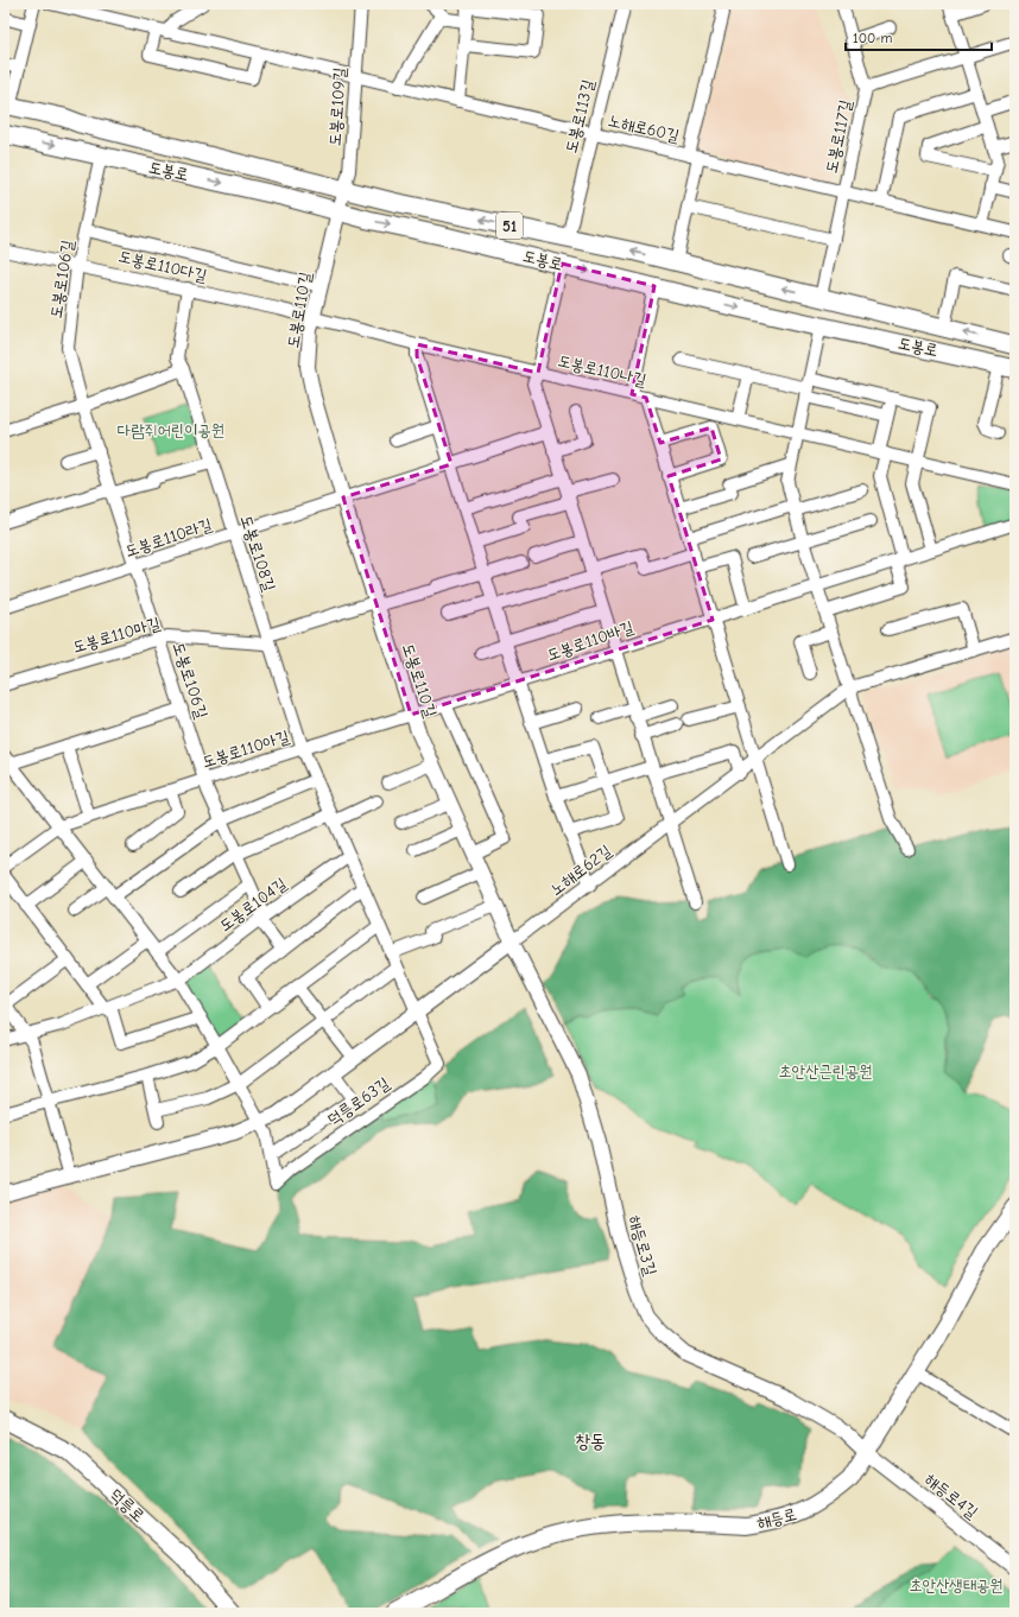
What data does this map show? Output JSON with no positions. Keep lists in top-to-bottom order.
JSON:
{
  "streets": {
    "main road": [
      "도봉로",
      "51",
      "덕릉로",
      "해등로"
    ],
    "street": [
      "도봉로109길",
      "도봉로113길",
      "노해로60길",
      "도봉로117길",
      "도봉로110다길",
      "도봉로106길",
      "도봉로110길",
      "도봉로110나길",
      "도봉로110라길",
      "도봉로108길",
      "도봉로110마길",
      "도봉로110바길",
      "도봉로110아길",
      "노해로62길",
      "도봉로104길",
      "덕릉로63길",
      "해등로3길",
      "해등로4길"
    ]
  },
  "crossings": [
    ["도봉로109길", "노해로60길"],
    ["도봉로109길", "도봉로"],
    ["도봉로109길", "도봉로110길"],
    ["도봉로113길", "노해로60길"],
    ["도봉로113길", "도봉로"],
    ["노해로60길", "도봉로117길"],
    ["도봉로117길", "도봉로"],
    ["도봉로", "도봉로106길"],
    ["도봉로", "도봉로110길"],
    ["도봉로110다길", "도봉로106길"],
    ["도봉로110다길", "도봉로110길"],
    ["도봉로110다길", "도봉로110나길"],
    ["도봉로110다길", "도봉로108길"],
    ["도봉로106길", "도봉로110라길"],
    ["도봉로106길", "도봉로110마길"],
    ["도봉로106길", "도봉로110아길"],
    ["도봉로106길", "도봉로104길"],
    ["도봉로110길", "도봉로110나길"],
    ["도봉로110길", "도봉로110라길"],
    ["도봉로110길", "도봉로110마길"],
    ["도봉로110길", "도봉로110바길"],
    ["도봉로110길", "도봉로110아길"],
    ["도봉로110길", "노해로62길"],
    ["도봉로110길", "해등로3길"],
    ["도봉로110라길", "도봉로108길"],
    ["도봉로108길", "도봉로110마길"],
    ["도봉로108길", "도봉로110아길"],
    ["도봉로108길", "도봉로104길"],
    ["도봉로108길", "덕릉로63길"],
    ["도봉로110바길", "도봉로110아길"],
    ["노해로62길", "해등로3길"],
    ["해등로3길", "해등로4길"],
    ["해등로3길", "해등로"],
    ["해등로4길", "해등로"]
  ],
  "districts": ["창동"],
  "parks": ["다람쥐어린이공원", "초안산근린공원", "초안산생태공원"],
  "scale_bar": "100 m"
}
